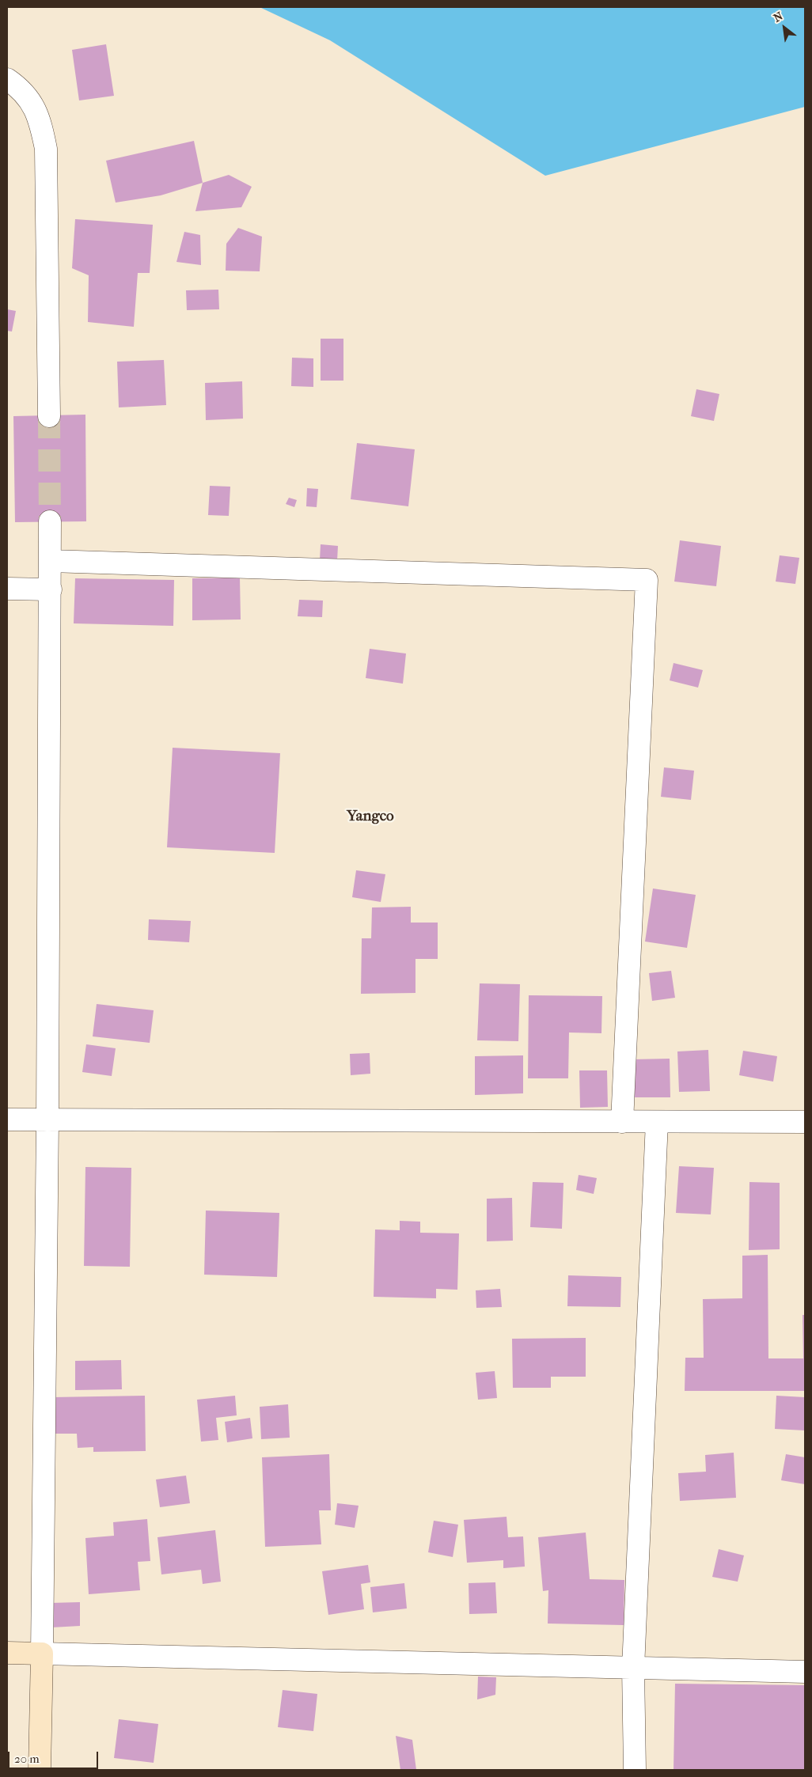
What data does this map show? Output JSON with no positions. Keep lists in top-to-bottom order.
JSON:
{
  "districts": ["Yangco"],
  "scale_bar": "20 m",
  "north": "top left"
}
